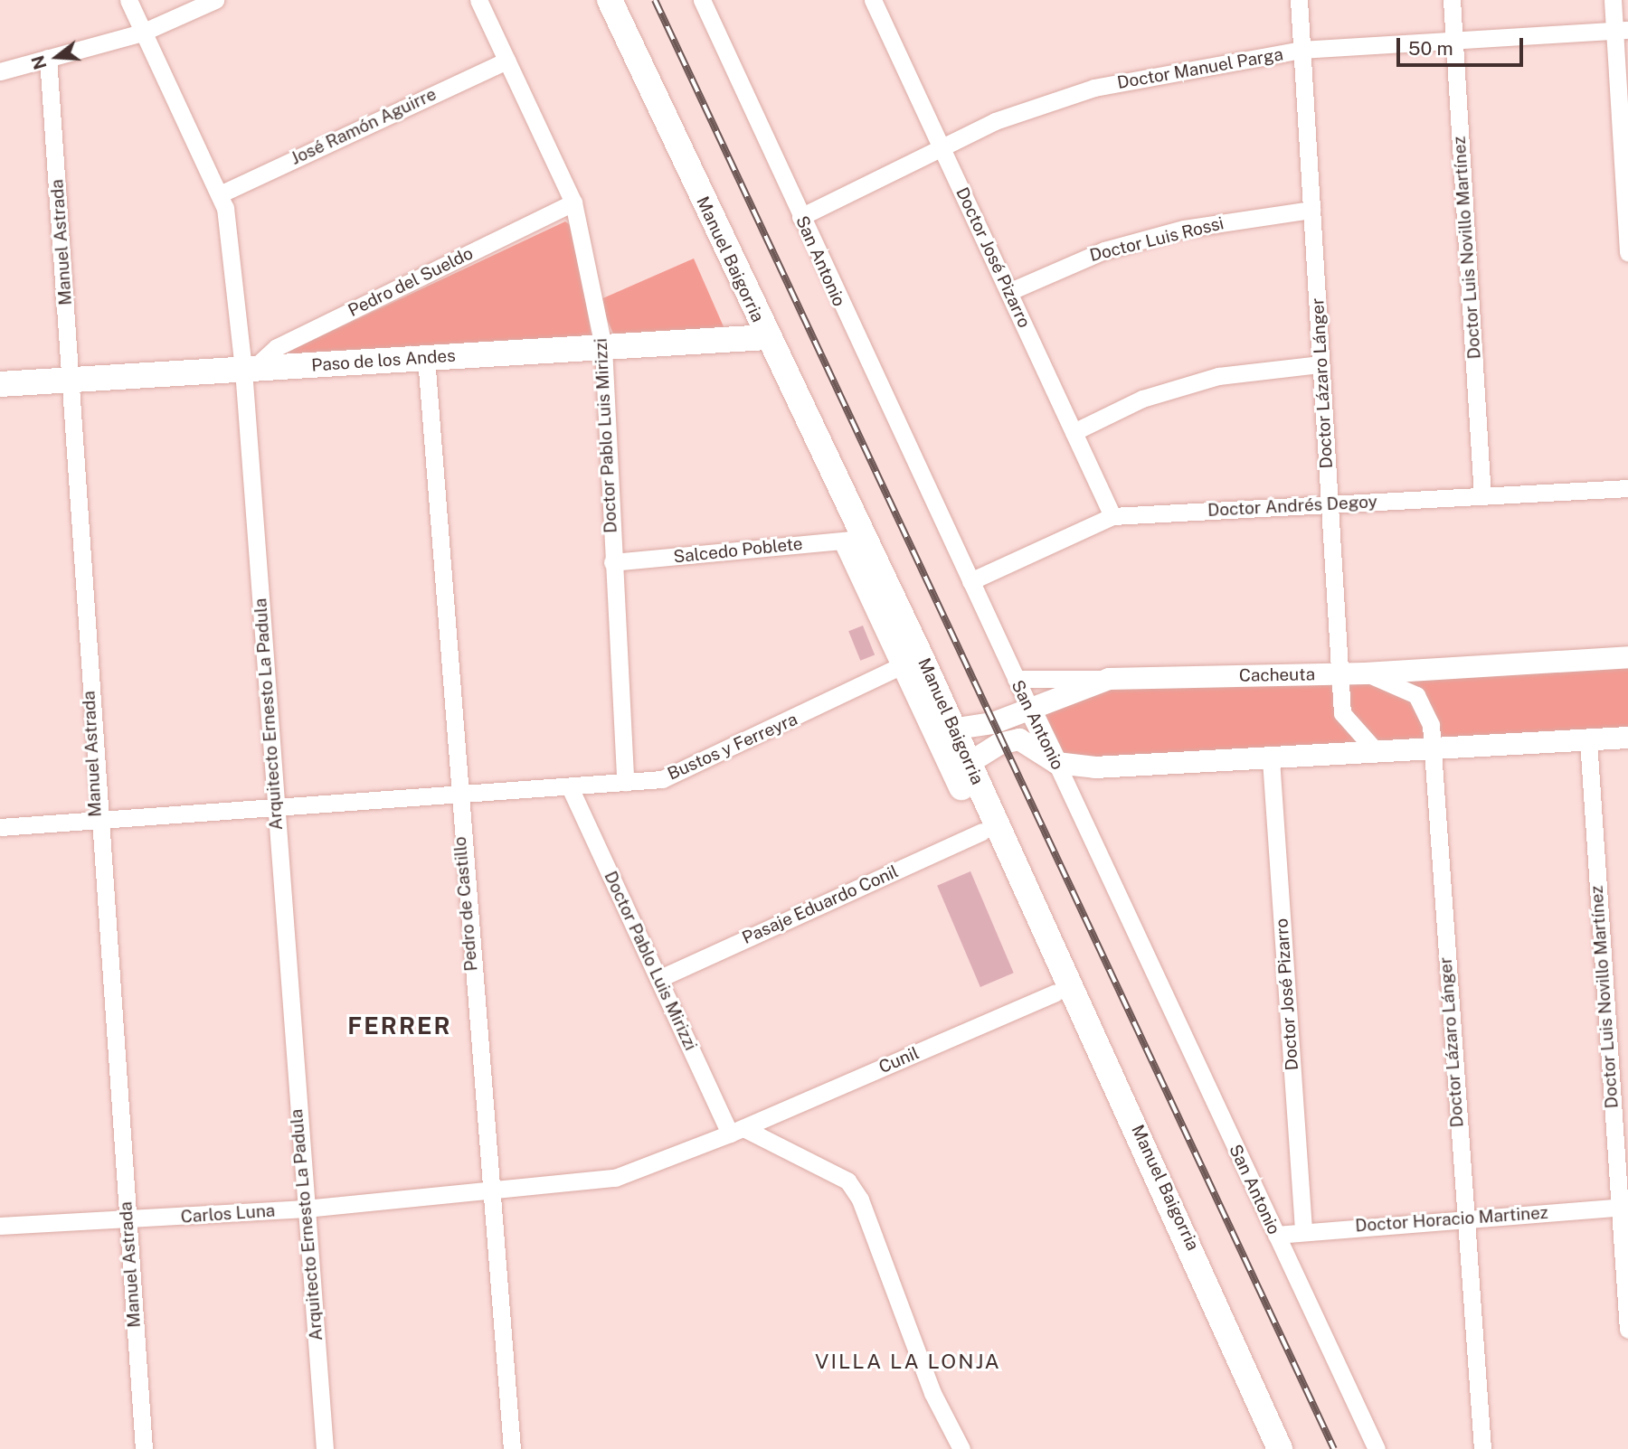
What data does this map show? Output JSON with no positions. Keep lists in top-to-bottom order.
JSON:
{
  "streets": {
    "main road": ["Manuel Baigorria", "Paso de los Andes"],
    "street": [
      "Doctor Manuel Parga",
      "José Ramón Aguirre",
      "Doctor Luis Rossi",
      "Manuel Astrada",
      "Doctor Luis Novillo Martínez",
      "Doctor José Pizarro",
      "San Antonio",
      "Pedro del Sueldo",
      "Doctor Lázaro Lánger",
      "Doctor Pablo Luis Mirizzi",
      "Doctor Andrés Degoy",
      "Salcedo Poblete",
      "Cacheuta",
      "Arquitecto Ernesto La Padula",
      "Bustos y Ferreyra",
      "Pedro de Castillo",
      "Pasaje Eduardo Conil",
      "Cunil",
      "Carlos Luna",
      "Doctor Horacio Martinez"
    ]
  },
  "crossings": [
    ["Doctor Manuel Parga", "Doctor Luis Novillo Martínez"],
    ["Doctor Manuel Parga", "Doctor José Pizarro"],
    ["Doctor Manuel Parga", "San Antonio"],
    ["Doctor Manuel Parga", "Doctor Lázaro Lánger"],
    ["José Ramón Aguirre", "Doctor Pablo Luis Mirizzi"],
    ["José Ramón Aguirre", "Arquitecto Ernesto La Padula"],
    ["Doctor Luis Rossi", "Doctor José Pizarro"],
    ["Doctor Luis Rossi", "Doctor Lázaro Lánger"],
    ["Manuel Astrada", "Paso de los Andes"],
    ["Manuel Astrada", "Bustos y Ferreyra"],
    ["Manuel Astrada", "Carlos Luna"],
    ["Doctor Luis Novillo Martínez", "Doctor Andrés Degoy"],
    ["Doctor Luis Novillo Martínez", "Doctor Horacio Martinez"],
    ["Doctor José Pizarro", "Doctor Andrés Degoy"],
    ["Doctor José Pizarro", "Doctor Horacio Martinez"],
    ["Manuel Baigorria", "Paso de los Andes"],
    ["Manuel Baigorria", "Salcedo Poblete"],
    ["Manuel Baigorria", "Cacheuta"],
    ["Manuel Baigorria", "Bustos y Ferreyra"],
    ["Manuel Baigorria", "Pasaje Eduardo Conil"],
    ["Manuel Baigorria", "Cunil"],
    ["San Antonio", "Doctor Andrés Degoy"],
    ["San Antonio", "Cacheuta"],
    ["San Antonio", "Doctor Horacio Martinez"],
    ["Pedro del Sueldo", "Paso de los Andes"],
    ["Pedro del Sueldo", "Doctor Pablo Luis Mirizzi"],
    ["Pedro del Sueldo", "Arquitecto Ernesto La Padula"],
    ["Paso de los Andes", "Doctor Pablo Luis Mirizzi"],
    ["Paso de los Andes", "Arquitecto Ernesto La Padula"],
    ["Paso de los Andes", "Pedro de Castillo"],
    ["Doctor Lázaro Lánger", "Doctor Andrés Degoy"],
    ["Doctor Lázaro Lánger", "Cacheuta"],
    ["Doctor Lázaro Lánger", "Doctor Horacio Martinez"],
    ["Doctor Pablo Luis Mirizzi", "Salcedo Poblete"],
    ["Doctor Pablo Luis Mirizzi", "Bustos y Ferreyra"],
    ["Doctor Pablo Luis Mirizzi", "Pasaje Eduardo Conil"],
    ["Doctor Pablo Luis Mirizzi", "Cunil"],
    ["Arquitecto Ernesto La Padula", "Bustos y Ferreyra"],
    ["Arquitecto Ernesto La Padula", "Carlos Luna"],
    ["Bustos y Ferreyra", "Pedro de Castillo"],
    ["Pedro de Castillo", "Cunil"],
    ["Pedro de Castillo", "Carlos Luna"],
    ["Cunil", "Carlos Luna"]
  ],
  "districts": ["FERRER", "VILLA LA LONJA"],
  "scale_bar": "50 m",
  "north": "left"
}
